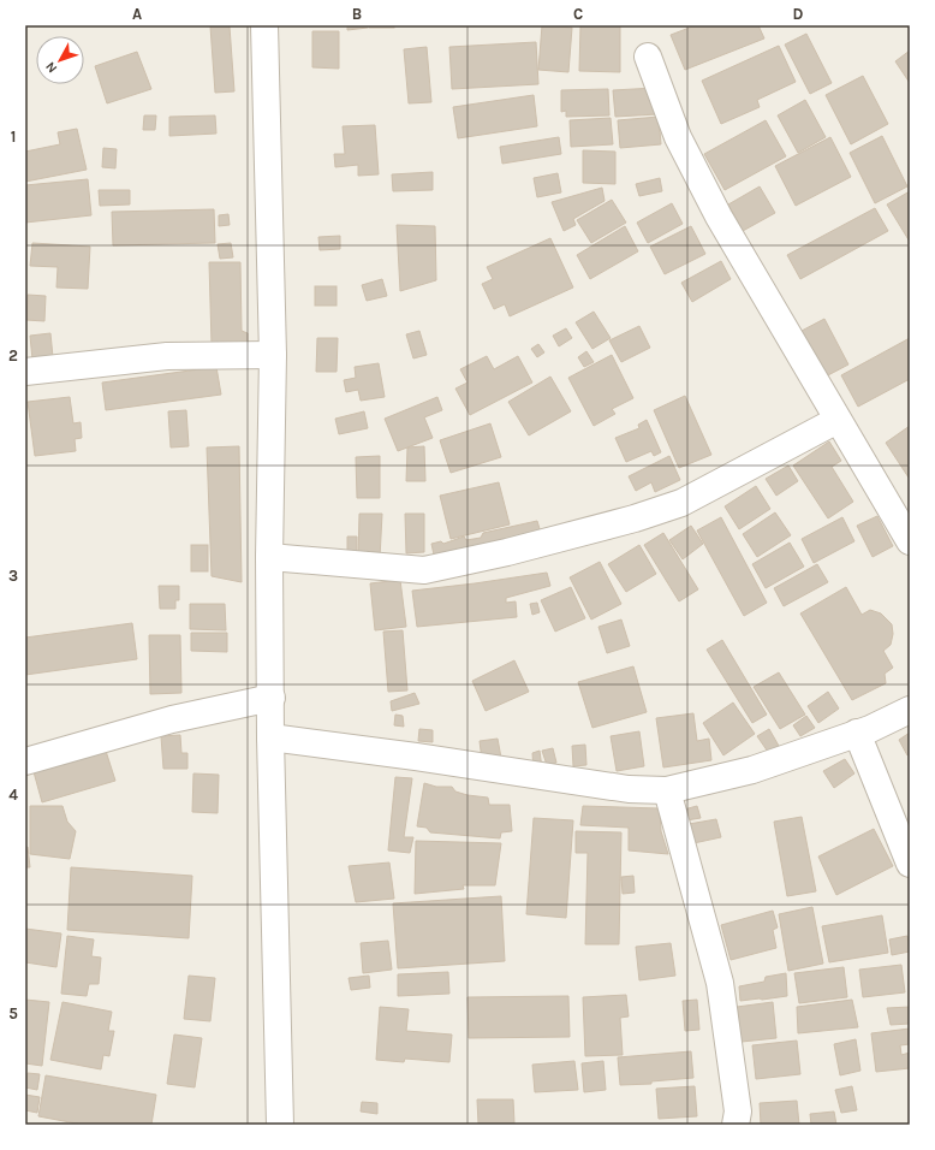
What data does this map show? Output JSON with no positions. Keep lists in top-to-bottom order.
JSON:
{
  "north": "bottom left",
  "grid": {
    "columns": [
      "A",
      "B",
      "C",
      "D"
    ],
    "rows": [
      "1",
      "2",
      "3",
      "4",
      "5"
    ]
  }
}
